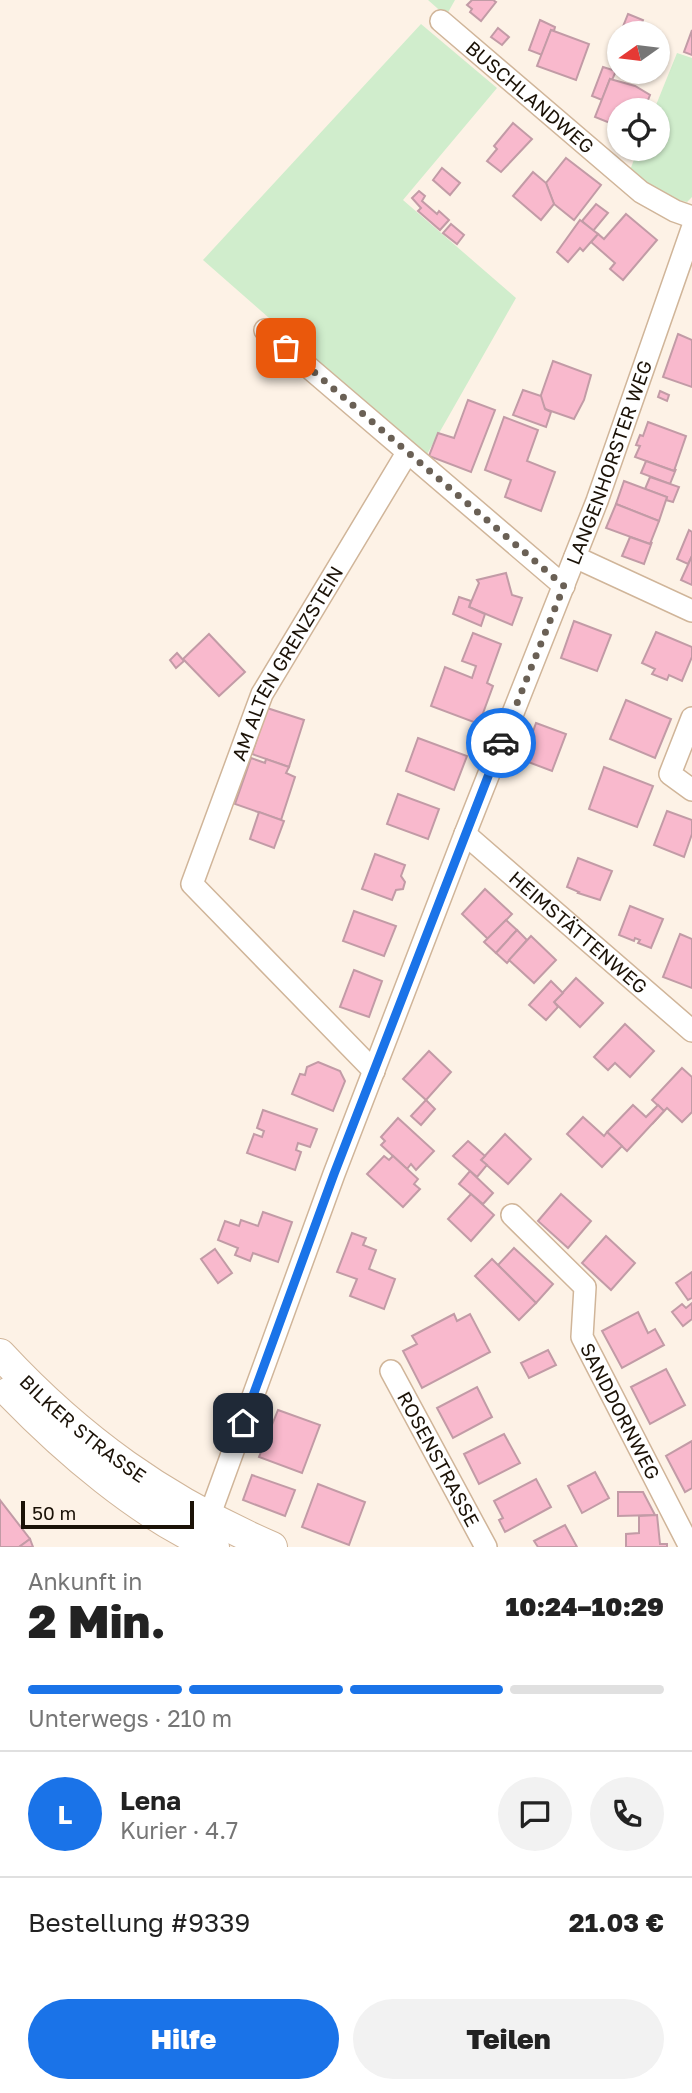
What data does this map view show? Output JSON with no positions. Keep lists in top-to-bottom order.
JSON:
{
  "streets": {
    "street": [
      "BUSCHLANDWEG",
      "LANGENHORSTER WEG",
      "AM ALTEN GRENZSTEIN",
      "HEIMSTÄTTENWEG",
      "SANDDORNWEG",
      "BILKER STRASSE",
      "ROSENSTRASSE"
    ]
  },
  "crossings": [
    ["LANGENHORSTER WEG", "AM ALTEN GRENZSTEIN"],
    ["LANGENHORSTER WEG", "HEIMSTÄTTENWEG"],
    ["LANGENHORSTER WEG", "BILKER STRASSE"]
  ],
  "scale_bar": "50 m",
  "north": "left",
  "page": {
    "scale": "50 m",
    "heading": ["2 Min.", "Ankunft in", "10:24–10:29"],
    "panel": [
      "Lena",
      "Kurier · 4.7",
      "Bestellung #9339",
      "21.03 €"
    ],
    "bar": "Unterwegs · 210 m",
    "round": "L",
    "buttons": ["Hilfe", "Teilen"]
  }
}
